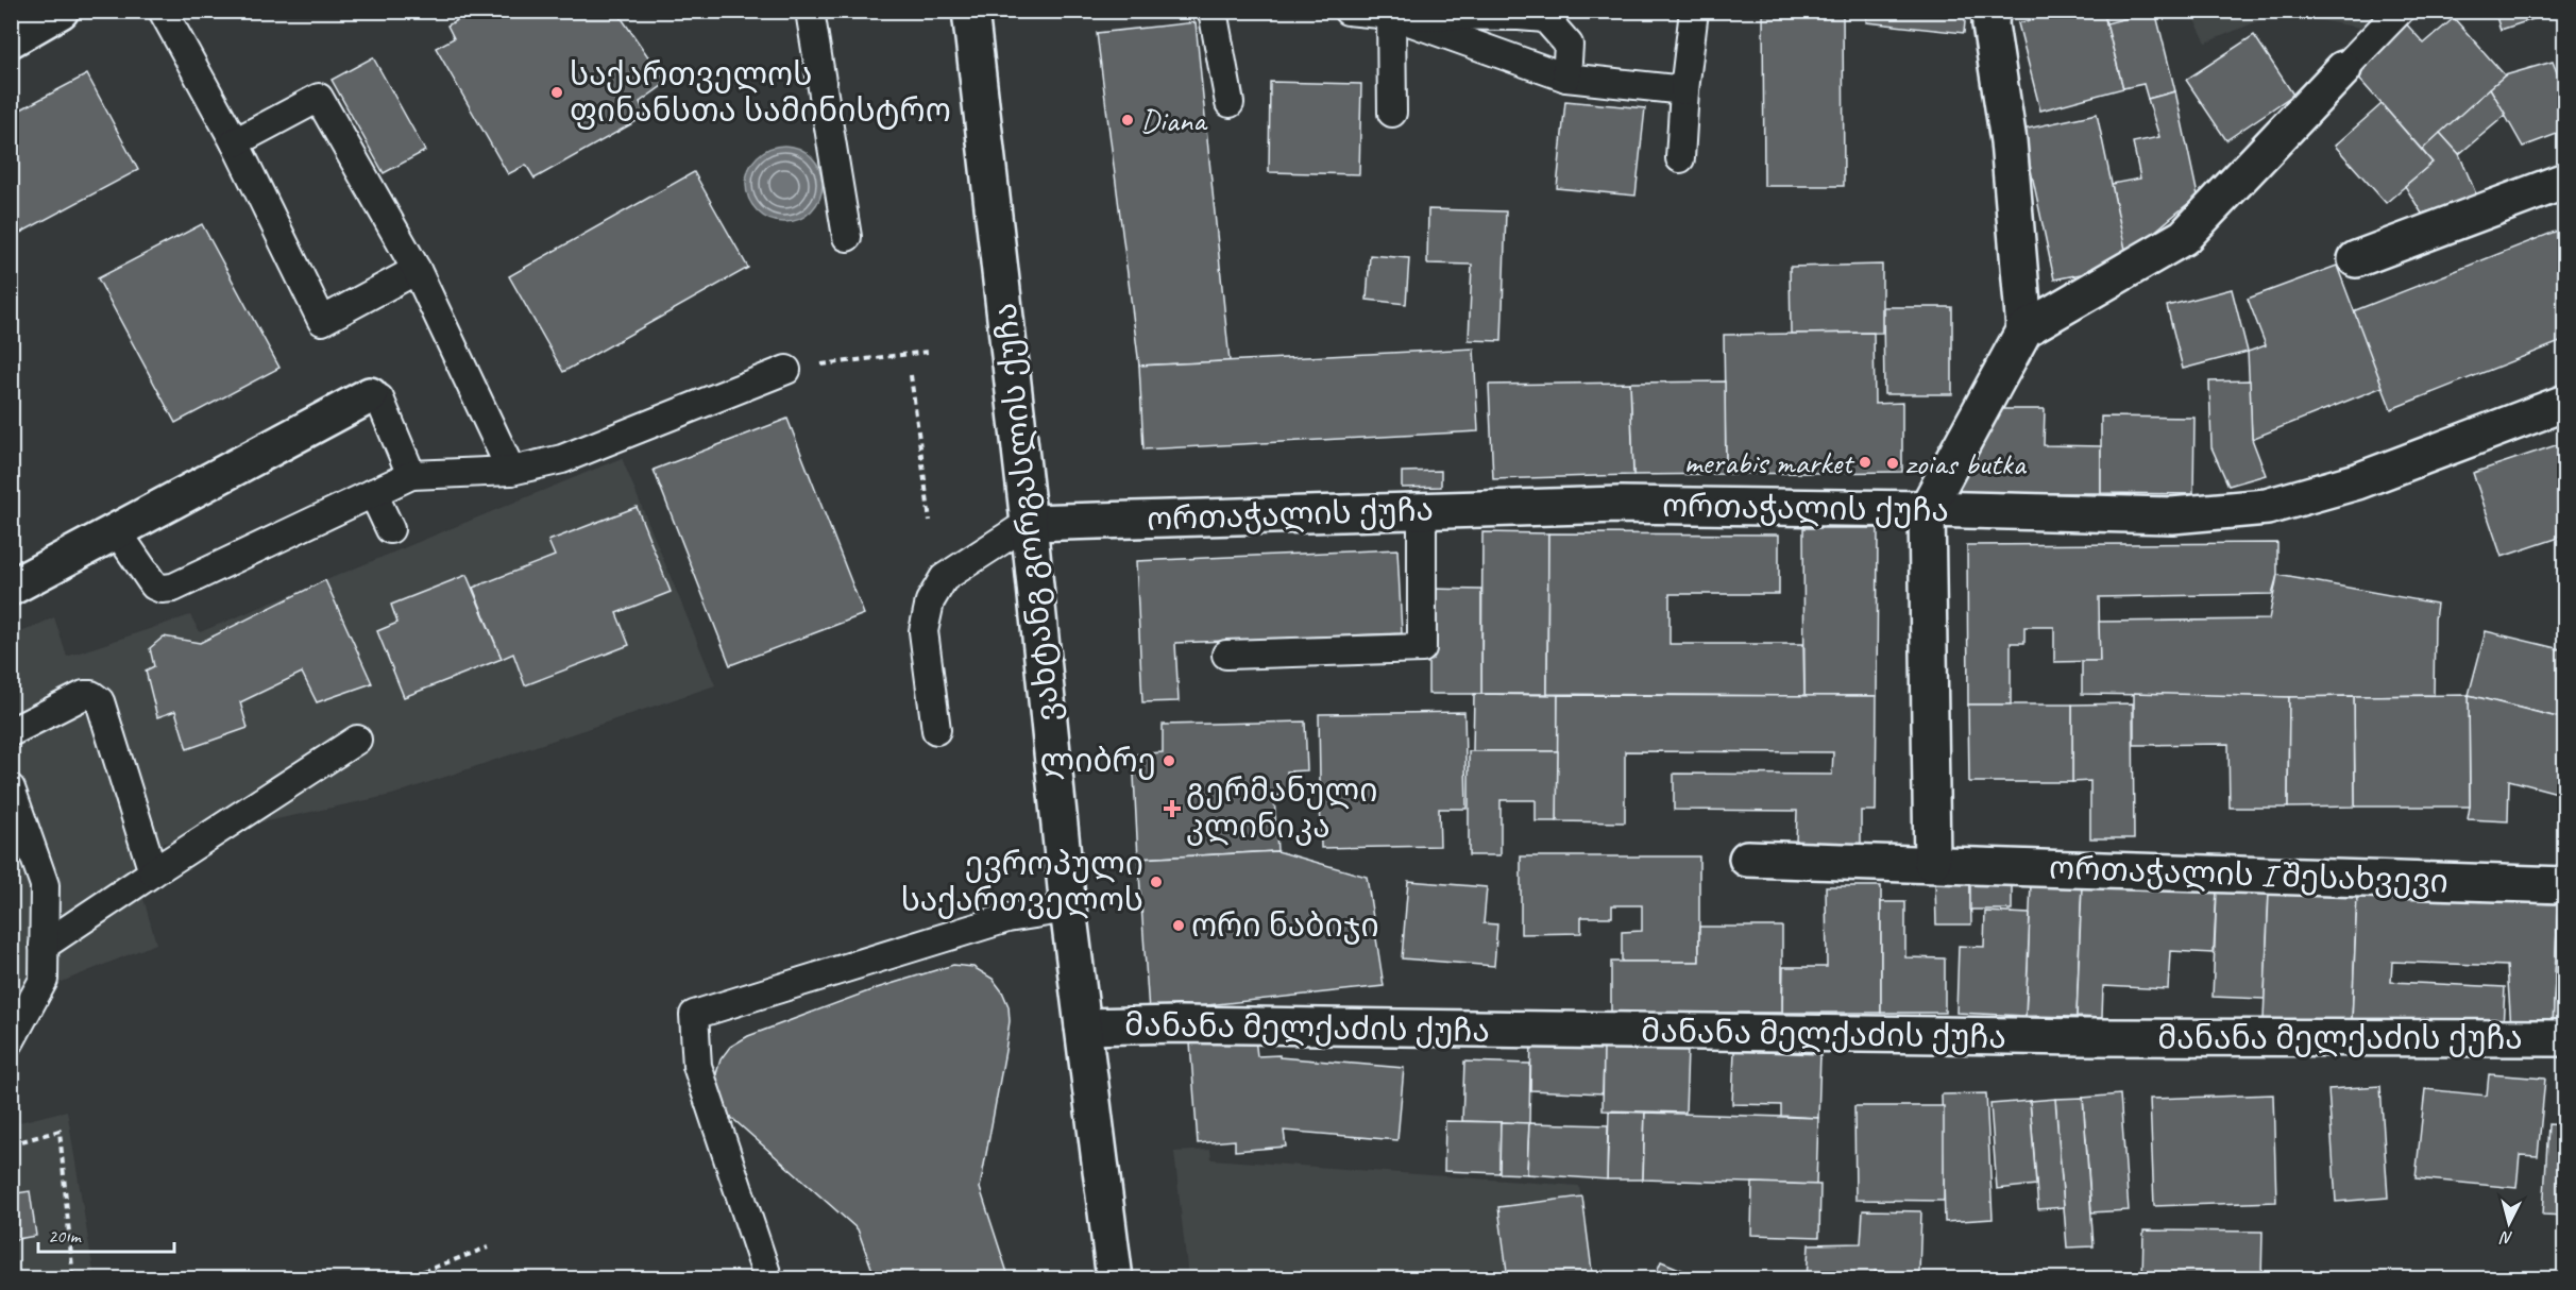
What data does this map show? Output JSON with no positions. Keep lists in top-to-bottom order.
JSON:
{
  "streets": {
    "street": [
      "ორთაჭალის ქუჩა",
      "ვახტანგ გორგასლის ქუჩა",
      "ორთაჭალის I შესახვევი",
      "მანანა მელქაძის ქუჩა"
    ]
  },
  "crossings": [
    ["ორთაჭალის ქუჩა", "ვახტანგ გორგასლის ქუჩა"],
    ["ვახტანგ გორგასლის ქუჩა", "მანანა მელქაძის ქუჩა"]
  ],
  "places": {
    "other": [
      "საქართველოს ფინანსთა სამინისტრო",
      "Diana",
      "merabis market",
      "zoias butka",
      "ლიბრე",
      "ევროპული საქართველოს",
      "ორი ნაბიჯი"
    ],
    "health": ["გერმანული კლინიკა"]
  },
  "scale_bar": "20 m",
  "north": "bottom"
}
